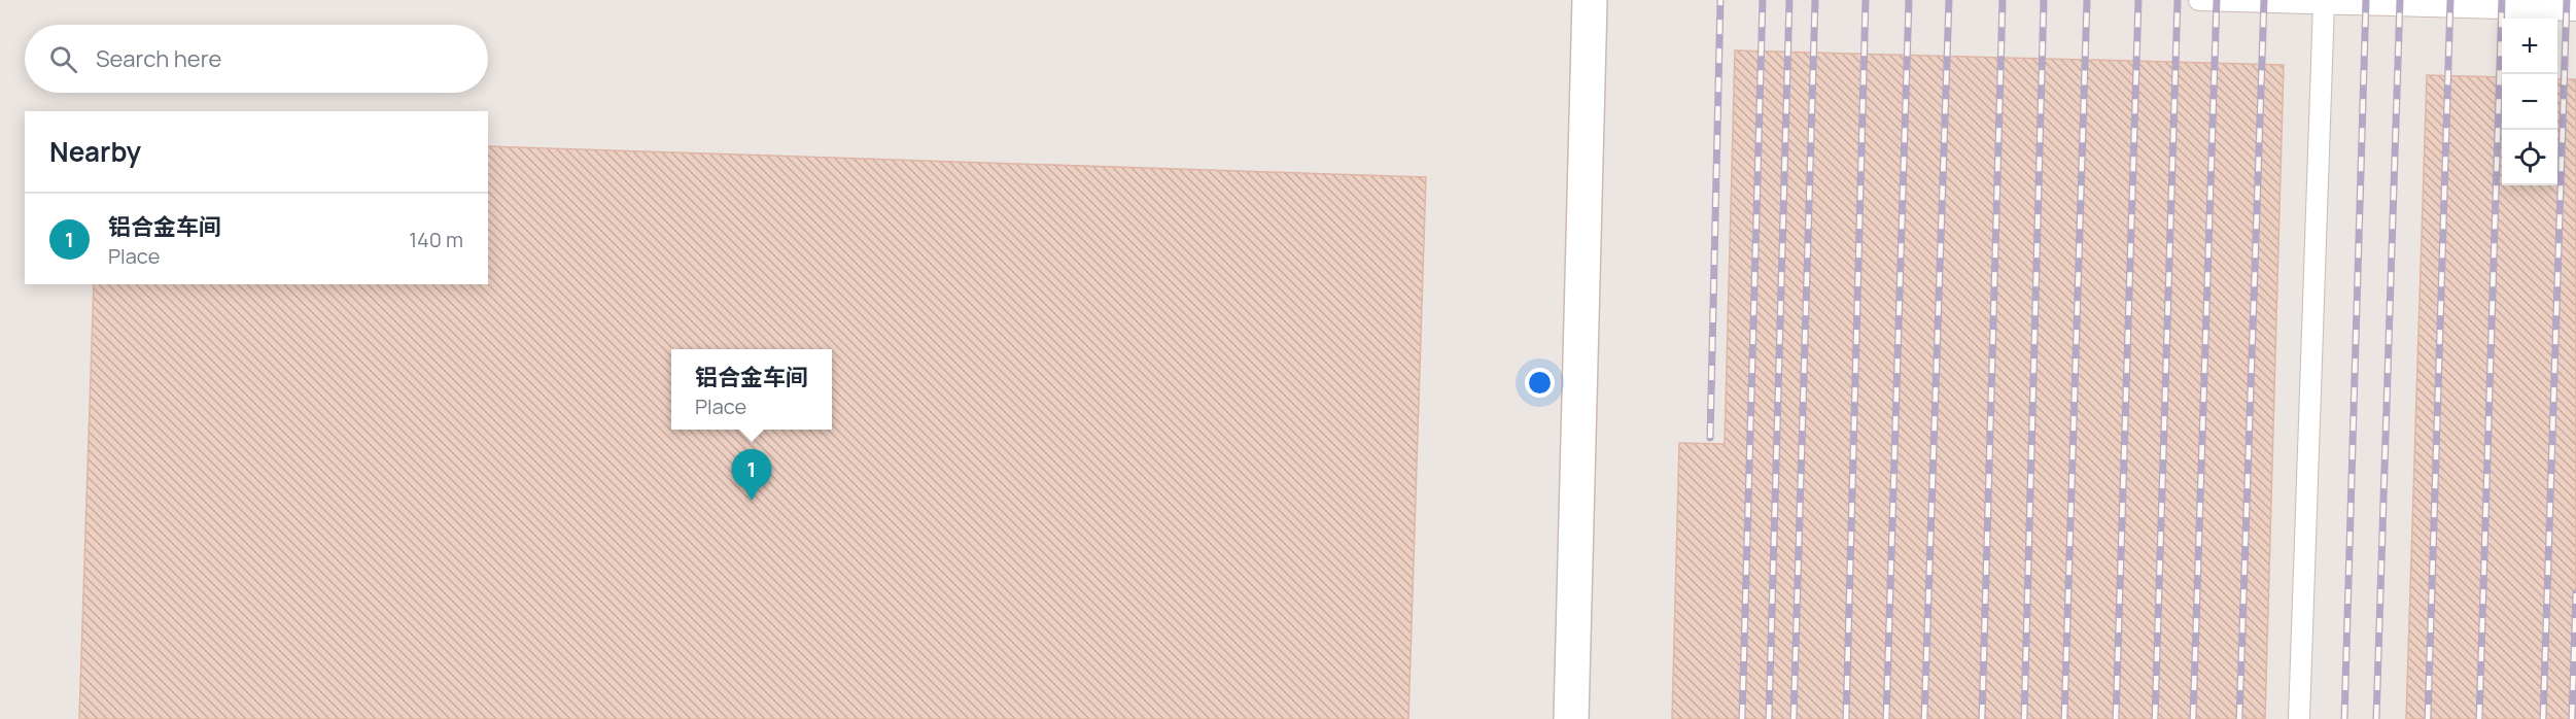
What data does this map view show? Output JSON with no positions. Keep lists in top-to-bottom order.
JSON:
{
  "page": {
    "map_buttons": ["+", "−"],
    "search": "Search here",
    "heading": "Nearby",
    "list": [
      {
        "mark": "1",
        "name": "铝合金车间",
        "note": "Place",
        "value": "140 m"
      }
    ],
    "popup": ["铝合金车间", "Place"],
    "pins": "1"
  }
}
